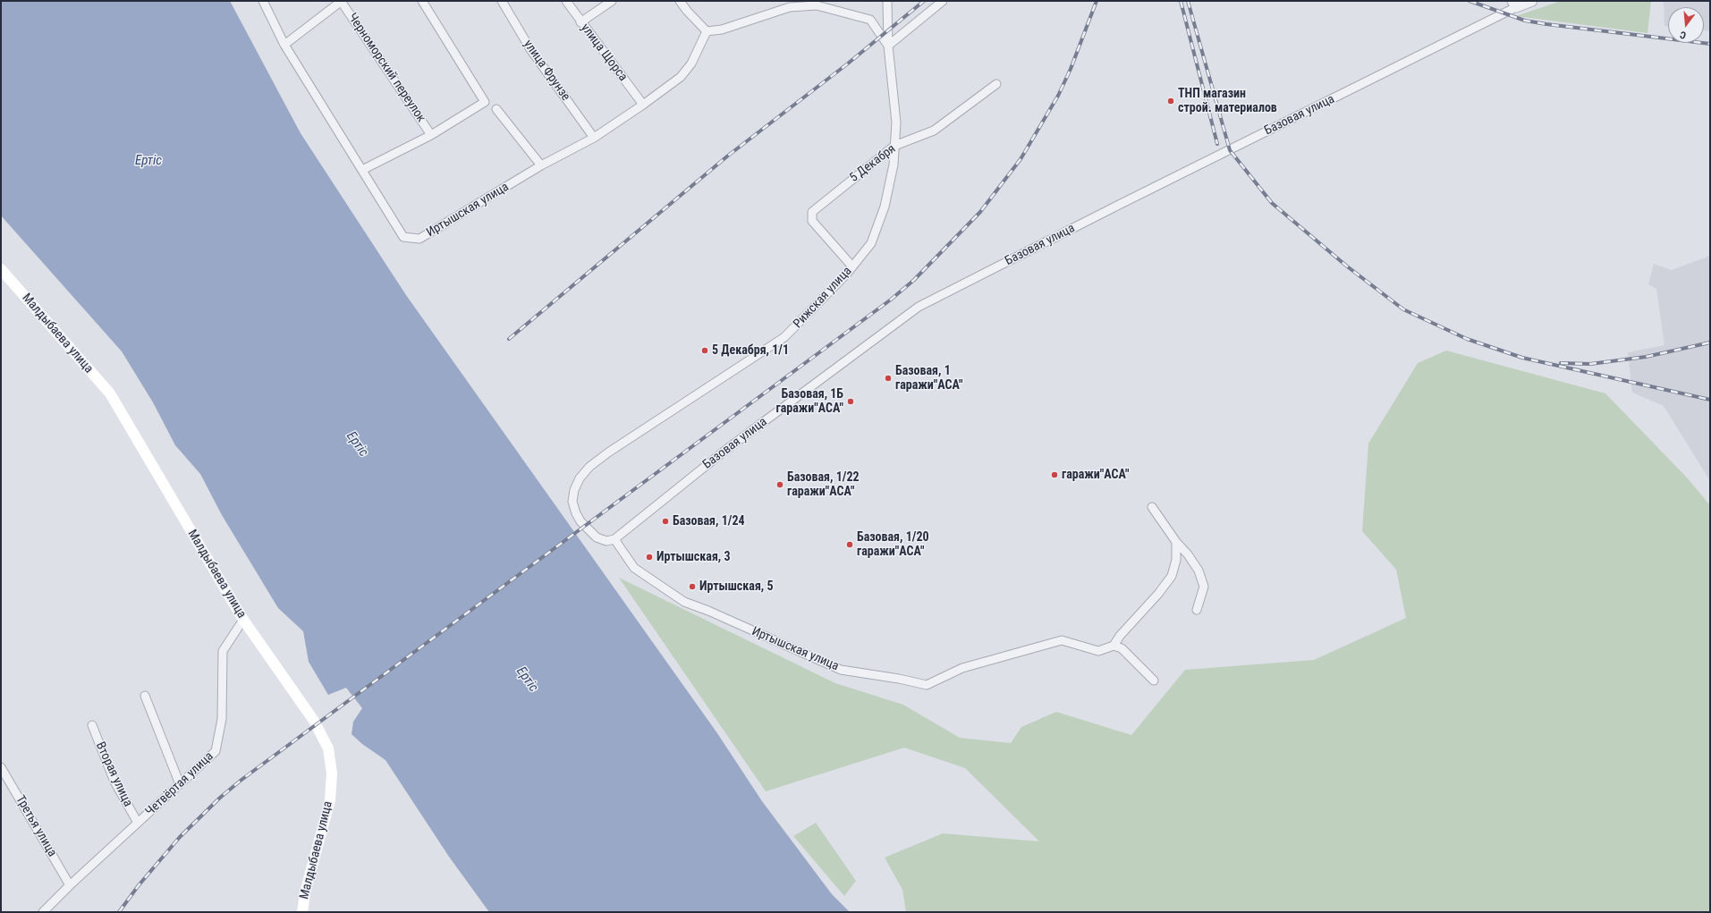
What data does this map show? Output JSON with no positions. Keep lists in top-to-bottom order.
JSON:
{
  "streets": {
    "main road": ["Малдыбаева улица"],
    "street": [
      "улица Щорса",
      "Черноморский переулок",
      "улица Фрунзе",
      "Базовая улица",
      "5 Декабря",
      "Иртышская улица",
      "Рижская улица",
      "Вторая улица",
      "Четвёртая улица",
      "Третья улица"
    ]
  },
  "crossings": [
    ["улица Щорса", "Иртышская улица"],
    ["улица Фрунзе", "Иртышская улица"],
    ["Базовая улица", "Иртышская улица"],
    ["Базовая улица", "Рижская улица"],
    ["5 Декабря", "Рижская улица"],
    ["Иртышская улица", "Рижская улица"],
    ["Малдыбаева улица", "Четвёртая улица"],
    ["Вторая улица", "Четвёртая улица"],
    ["Четвёртая улица", "Третья улица"]
  ],
  "water": ["Ертіс"],
  "places": [
    "ТНП магазин строй. материалов",
    "5 Декабря, 1/1",
    "Базовая, 1 гаражи\"ACА\"",
    "Базовая, 1Б гаражи\"ACА\"",
    "гаражи\"ACА\"",
    "Базовая, 1/22 гаражи\"ACА\"",
    "Базовая, 1/24",
    "Базовая, 1/20 гаражи\"ACА\"",
    "Иртышская, 3",
    "Иртышская, 5"
  ],
  "north": "bottom"
}
